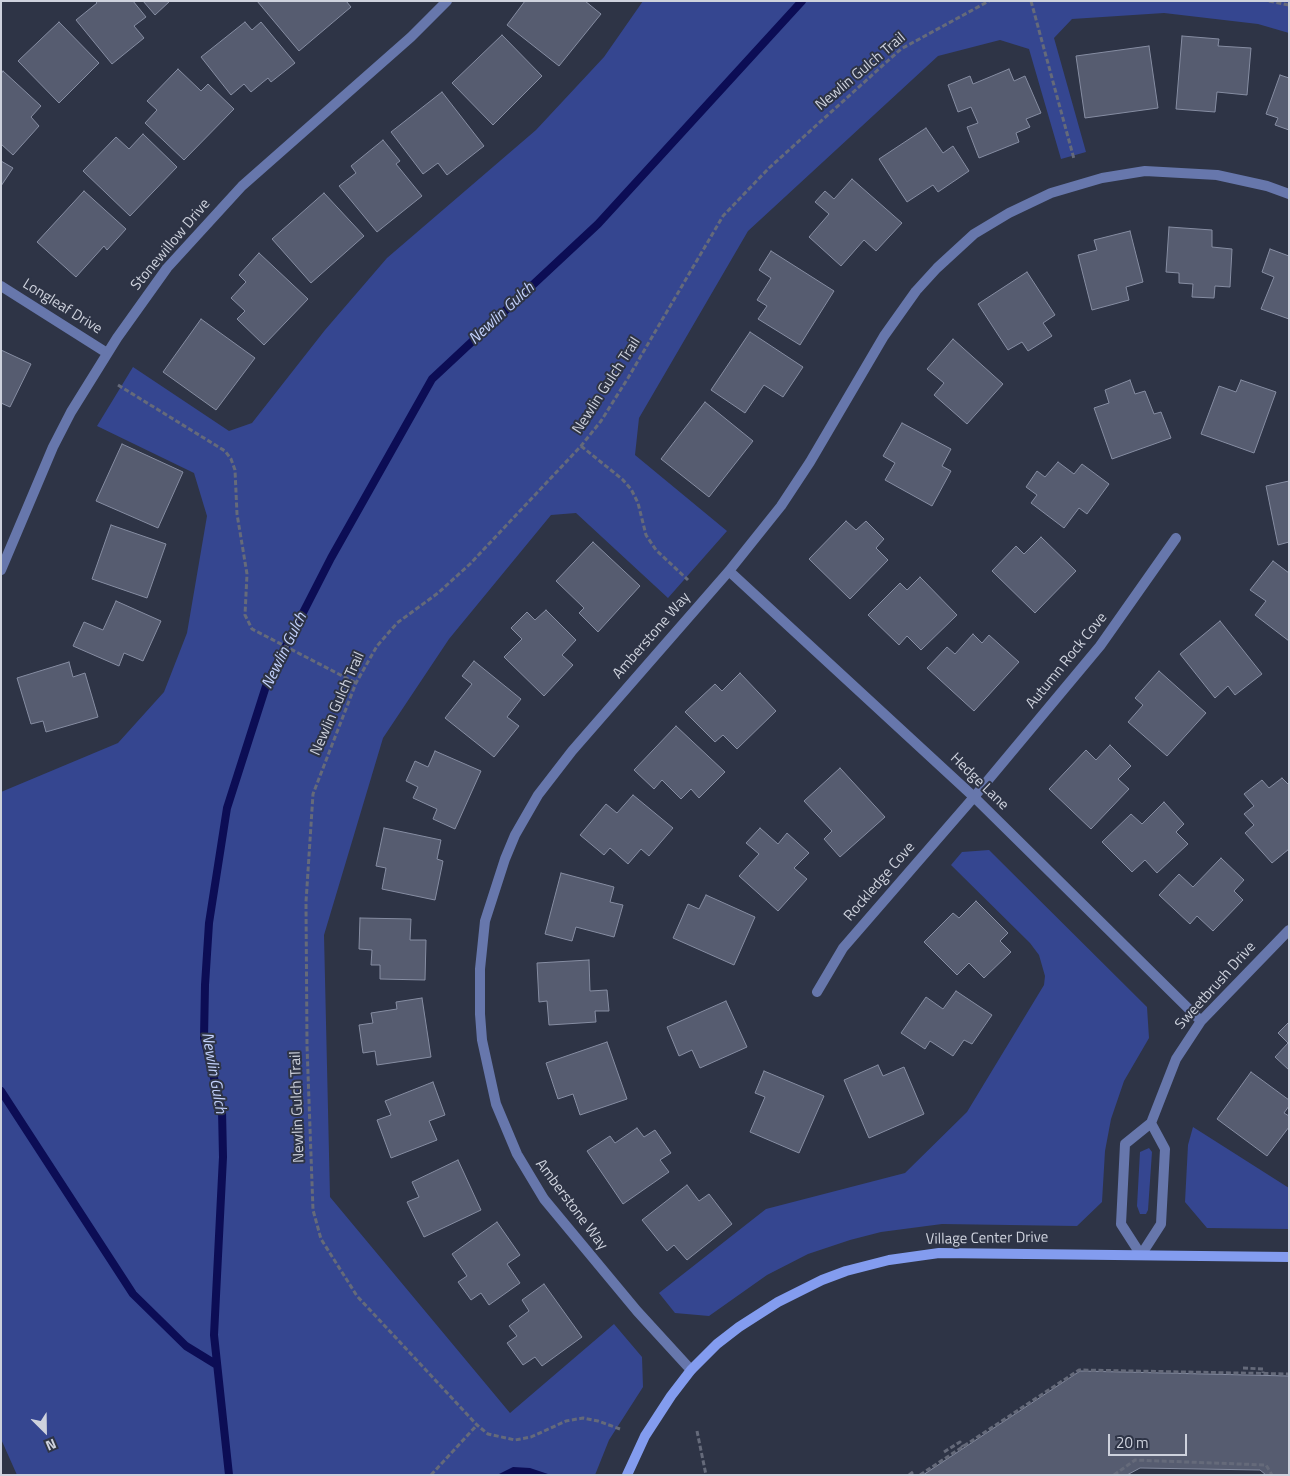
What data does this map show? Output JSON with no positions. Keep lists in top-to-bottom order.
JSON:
{
  "streets": {
    "street": [
      "Stonewillow Drive",
      "Longleaf Drive",
      "Amberstone Way",
      "Autumn Rock Cove",
      "Hedge Lane",
      "Rockledge Cove",
      "Sweetbrush Drive",
      "Village Center Drive"
    ],
    "path": ["Newlin Gulch Trail"]
  },
  "crossings": [
    ["Stonewillow Drive", "Longleaf Drive"],
    ["Amberstone Way", "Hedge Lane"],
    ["Amberstone Way", "Village Center Drive"],
    ["Autumn Rock Cove", "Hedge Lane"],
    ["Autumn Rock Cove", "Rockledge Cove"],
    ["Hedge Lane", "Rockledge Cove"],
    ["Hedge Lane", "Sweetbrush Drive"],
    ["Sweetbrush Drive", "Village Center Drive"]
  ],
  "water": ["Newlin Gulch"],
  "scale_bar": "20 m",
  "north": "bottom right"
}
